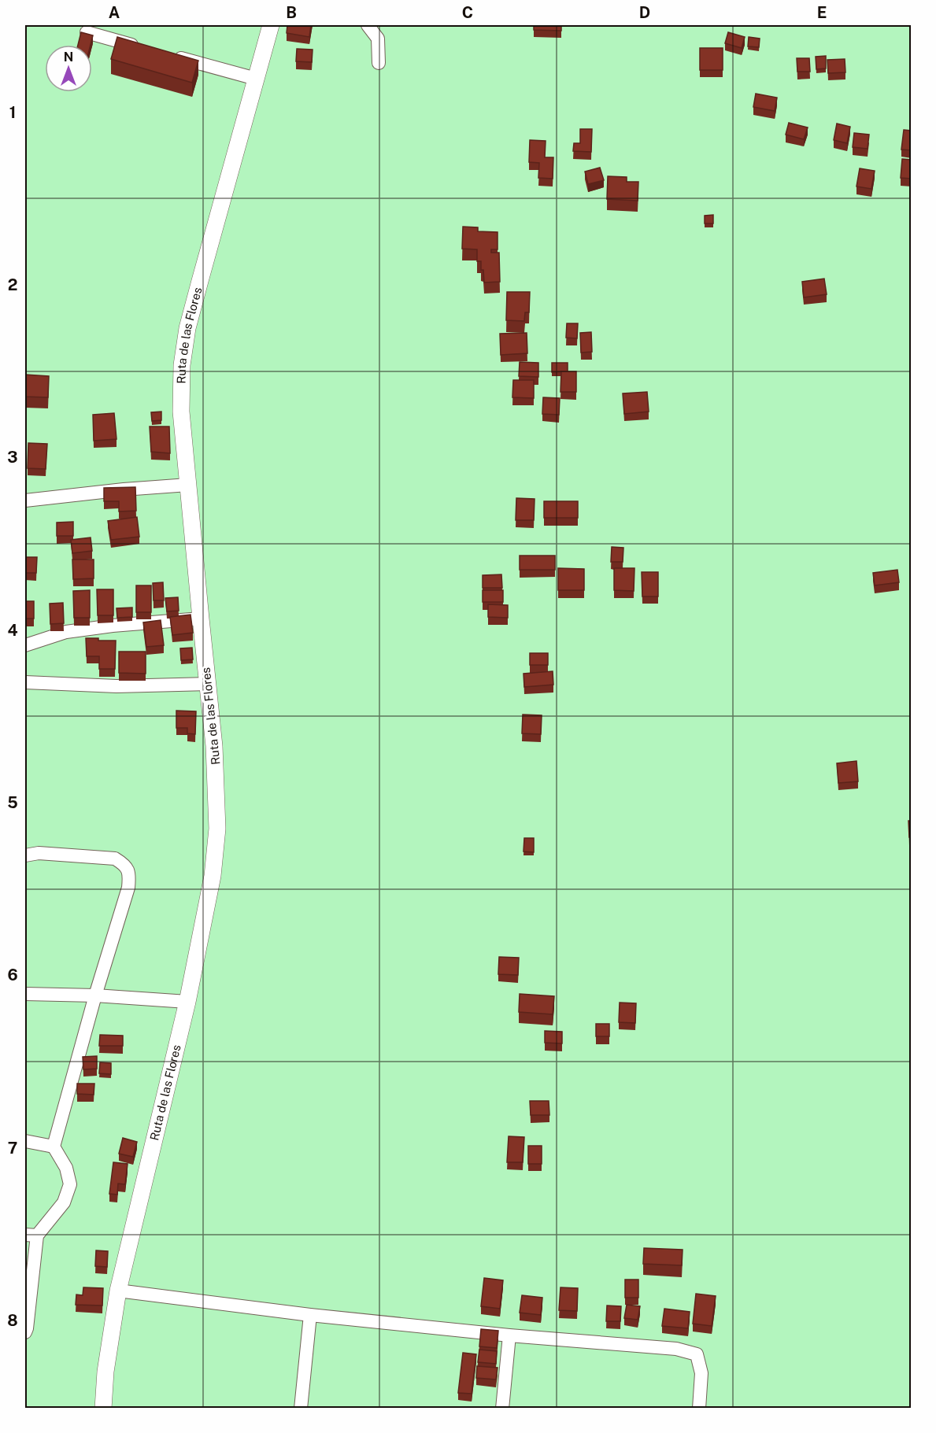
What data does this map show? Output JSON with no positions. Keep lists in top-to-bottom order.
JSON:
{
  "streets": {
    "main road": ["Ruta de las Flores"]
  },
  "north": "top",
  "grid": {
    "columns": [
      "A",
      "B",
      "C",
      "D",
      "E"
    ],
    "rows": [
      "1",
      "2",
      "3",
      "4",
      "5",
      "6",
      "7",
      "8"
    ]
  }
}
